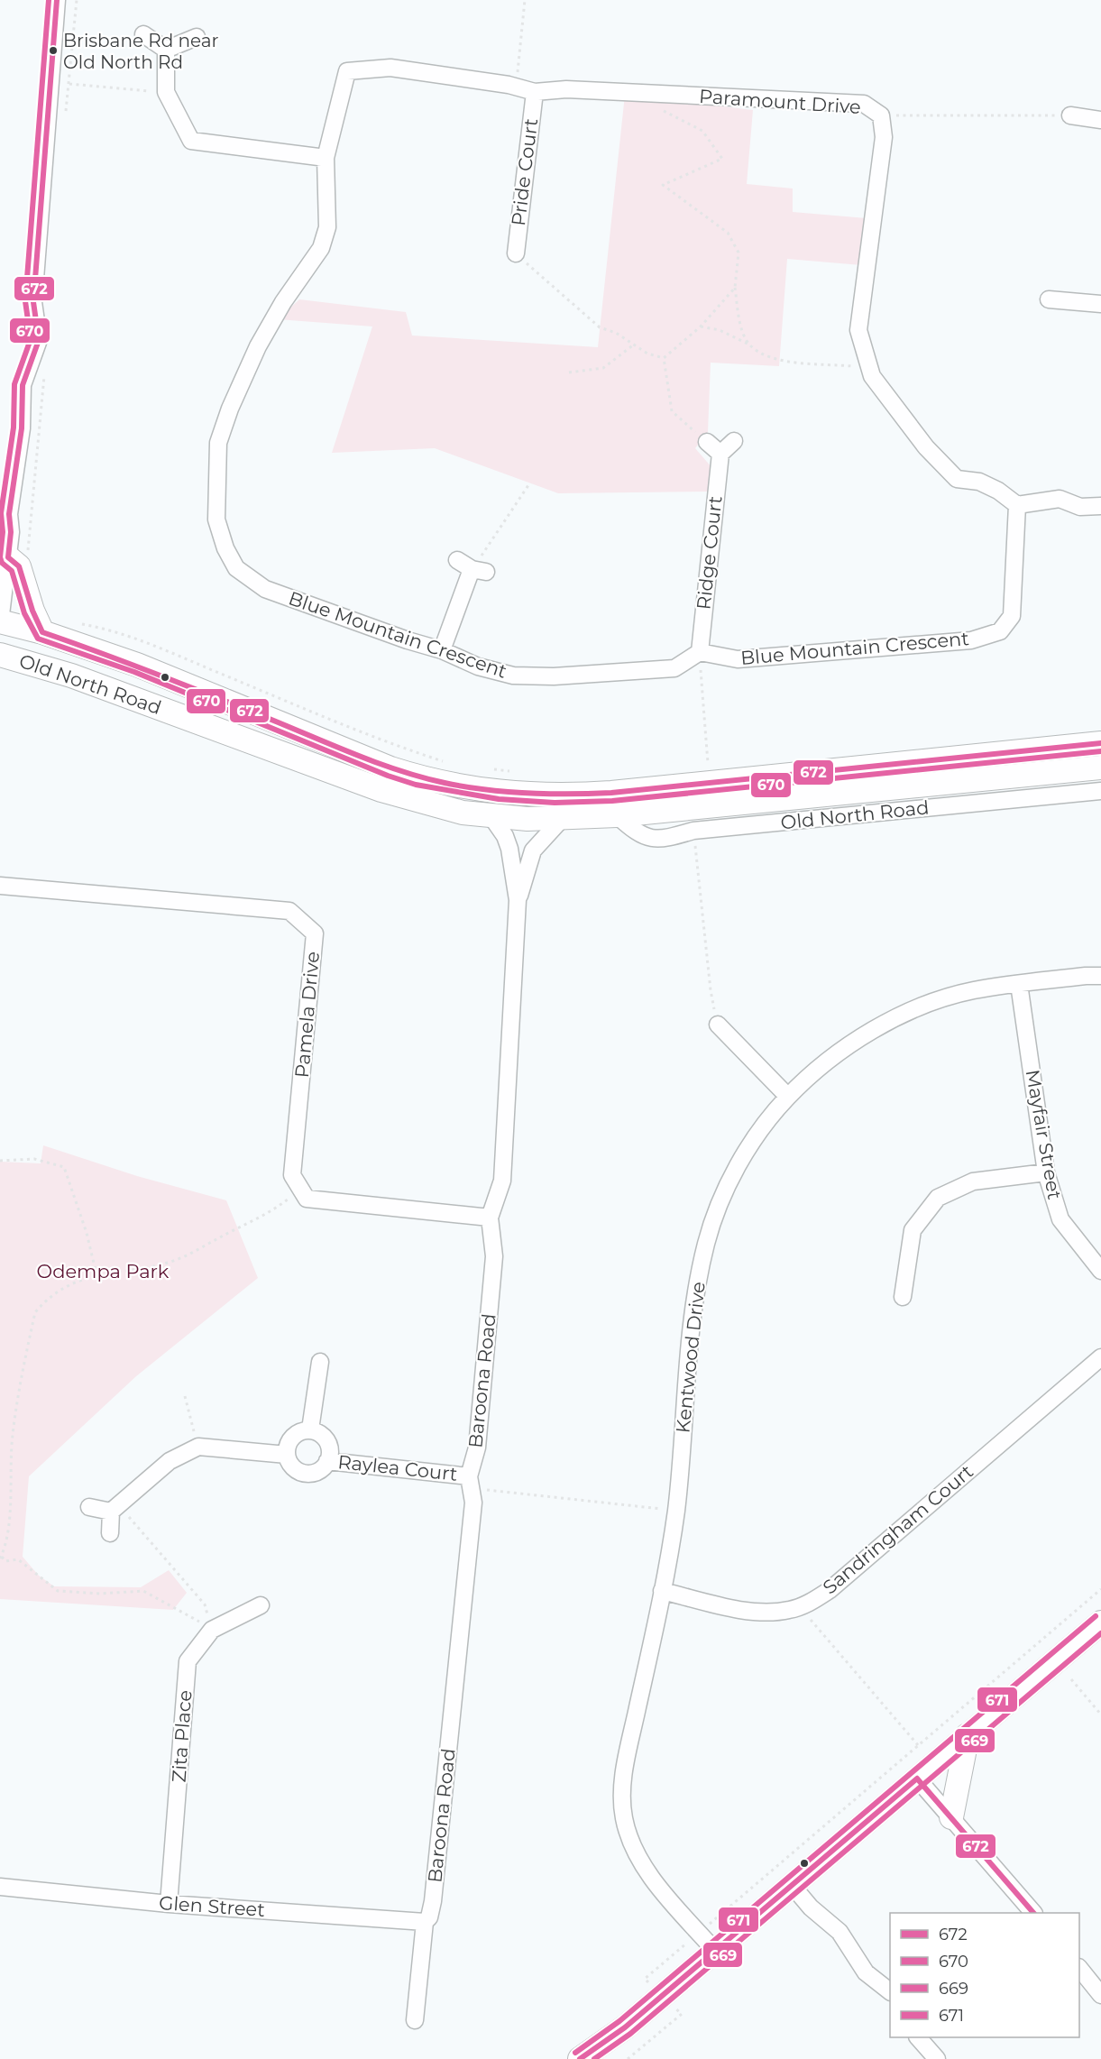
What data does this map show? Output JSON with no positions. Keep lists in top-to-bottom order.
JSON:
{
  "streets": {
    "main road": ["Old North Road"],
    "street": [
      "Paramount Drive",
      "Pride Court",
      "Ridge Court",
      "Blue Mountain Crescent",
      "Pamela Drive",
      "Mayfair Street",
      "Kentwood Drive",
      "Baroona Road",
      "Raylea Court",
      "Sandringham Court",
      "Zita Place",
      "Glen Street"
    ]
  },
  "crossings": [
    ["Paramount Drive", "Pride Court"],
    ["Paramount Drive", "Blue Mountain Crescent"],
    ["Ridge Court", "Blue Mountain Crescent"],
    ["Old North Road", "Baroona Road"],
    ["Mayfair Street", "Kentwood Drive"],
    ["Kentwood Drive", "Sandringham Court"],
    ["Baroona Road", "Raylea Court"],
    ["Baroona Road", "Glen Street"],
    ["Zita Place", "Glen Street"]
  ],
  "parks": ["Odempa Park"],
  "places": ["Brisbane Rd near Old North Rd"],
  "lines": [
    "transit line 672",
    "transit line 670",
    "transit line 671",
    "transit line 669"
  ],
  "legend": [
    "672",
    "670",
    "669",
    "671"
  ]
}
